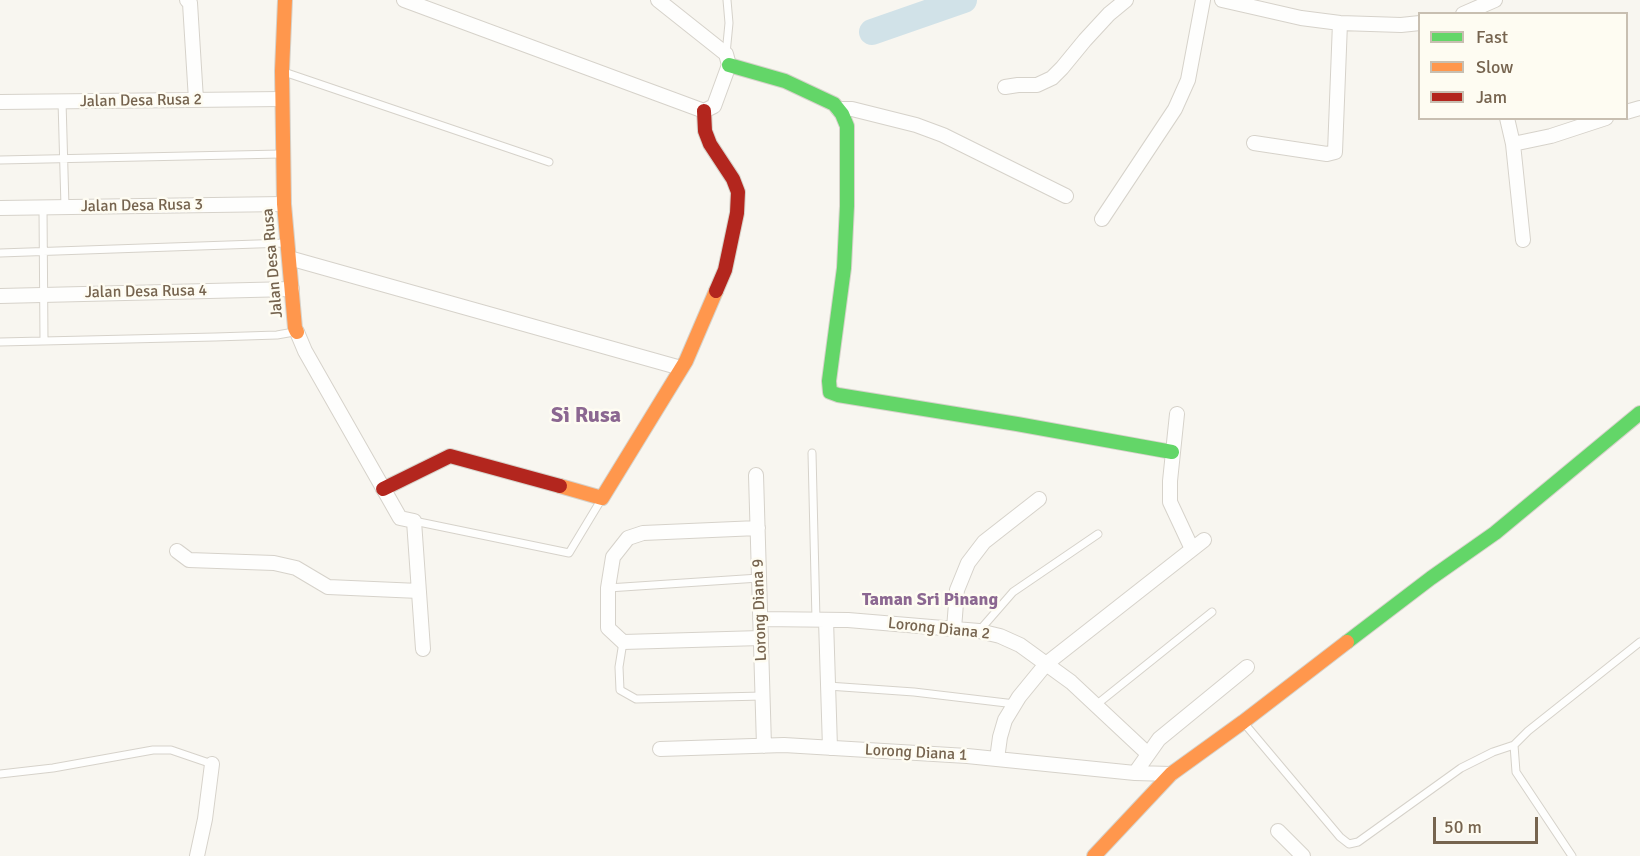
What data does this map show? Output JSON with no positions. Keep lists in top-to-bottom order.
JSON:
{
  "streets": {
    "street": [
      "Jalan Desa Rusa 2",
      "Jalan Desa Rusa 3",
      "Jalan Desa Rusa",
      "Jalan Desa Rusa 4",
      "Lorong Diana 9",
      "Lorong Diana 2",
      "Lorong Diana 1"
    ]
  },
  "crossings": [
    ["Jalan Desa Rusa 2", "Jalan Desa Rusa"],
    ["Jalan Desa Rusa 3", "Jalan Desa Rusa"],
    ["Jalan Desa Rusa", "Jalan Desa Rusa 4"],
    ["Lorong Diana 9", "Lorong Diana 2"],
    ["Lorong Diana 9", "Lorong Diana 1"]
  ],
  "districts": ["Si Rusa", "Taman Sri Pinang"],
  "legend": ["Fast", "Slow", "Jam"],
  "scale_bar": "50 m"
}
